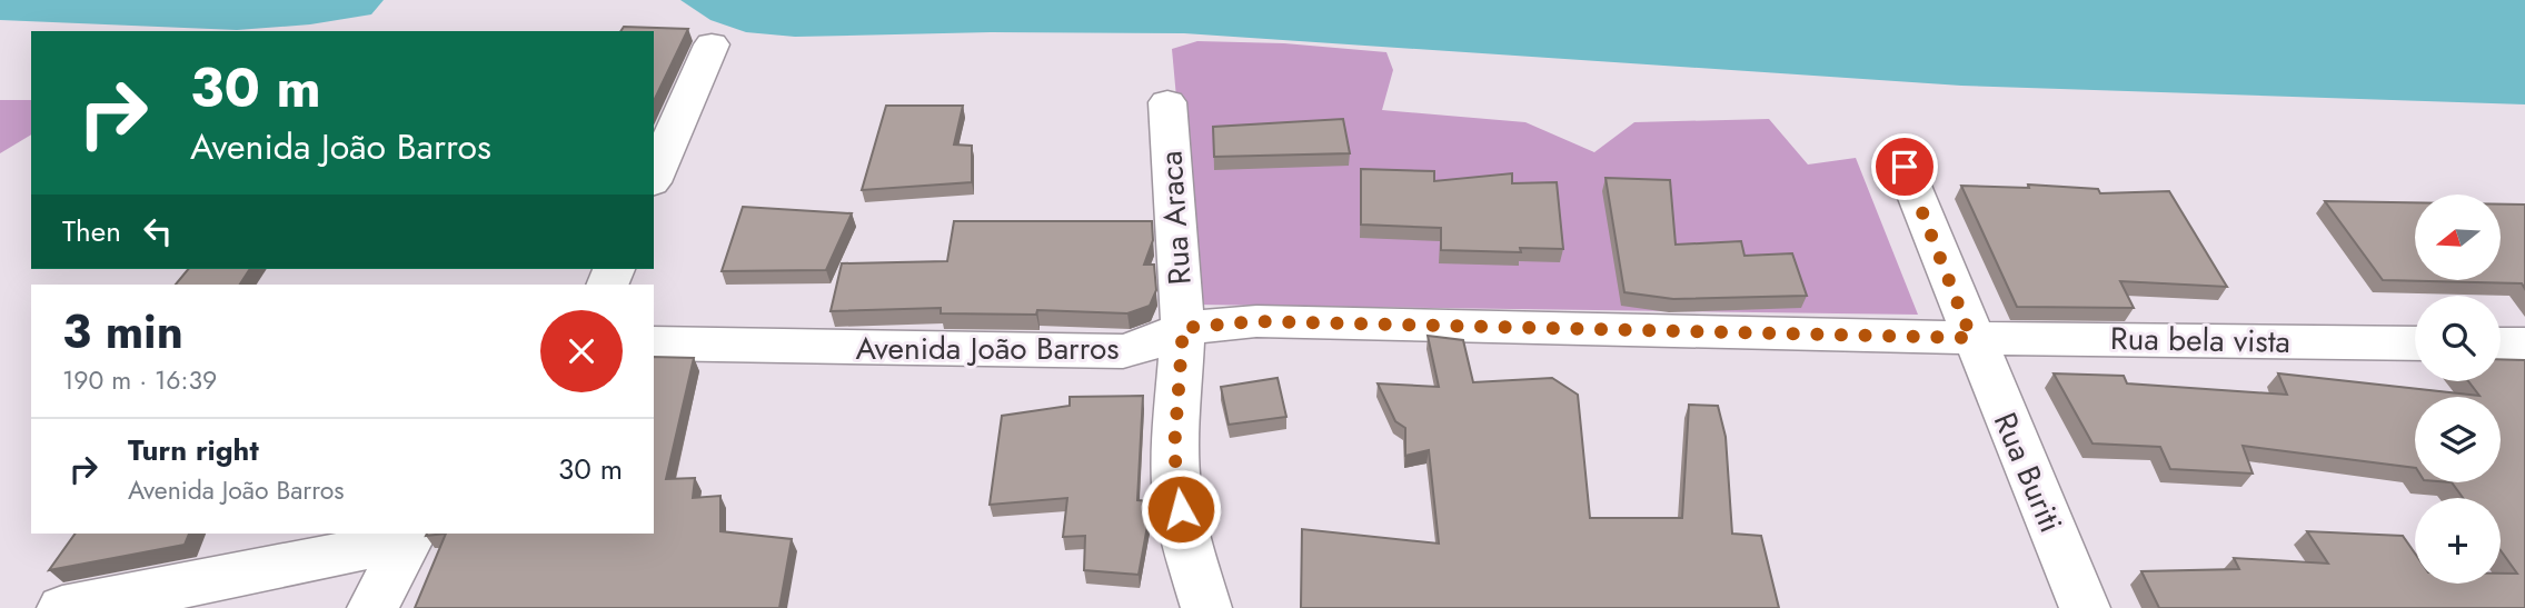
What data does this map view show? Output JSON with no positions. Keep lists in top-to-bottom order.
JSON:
{
  "streets": {
    "street": [
      "Rua Araca",
      "Rua bela vista",
      "Avenida João Barros",
      "Rua Buriti"
    ]
  },
  "crossings": [
    ["Rua Araca", "Avenida João Barros"],
    ["Rua bela vista", "Avenida João Barros"],
    ["Rua bela vista", "Rua Buriti"],
    ["Avenida João Barros", "Rua Buriti"]
  ],
  "north": "left",
  "page": {
    "turn": ["30 m", "Avenida João Barros"],
    "map_buttons": "+",
    "then": "Then",
    "heading": ["3 min", "190 m · 16:39"],
    "list": [
      {
        "name": "Turn right",
        "note": "Avenida João Barros",
        "value": "30 m"
      }
    ]
  }
}
